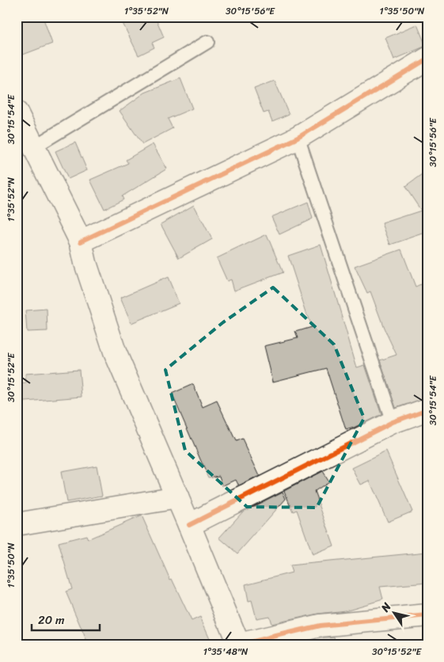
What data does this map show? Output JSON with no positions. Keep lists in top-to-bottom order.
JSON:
{
  "scale_bar": "20 m",
  "north": "top left",
  "coordinates": [
    "1°35'52\"N",
    "30°15'56\"E",
    "1°35'50\"N",
    "30°15'54\"E",
    "30°15'52\"E",
    "1°35'48\"N"
  ]
}
